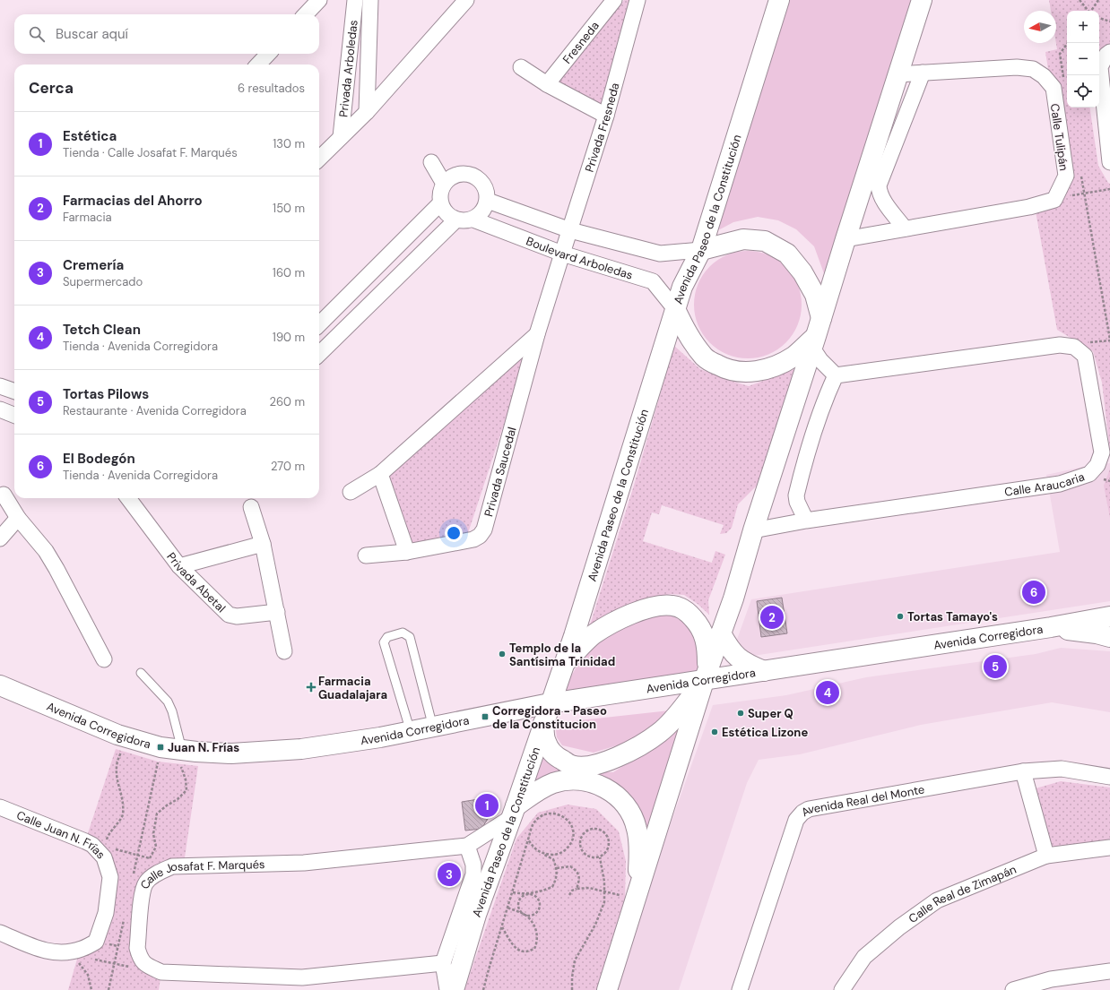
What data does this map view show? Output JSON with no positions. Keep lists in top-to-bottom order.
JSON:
{
  "streets": {
    "street": [
      "Fresneda",
      "Privada Arboledas",
      "Privada Fresneda",
      "Calle Tulipán",
      "Avenida Paseo de la Constitución",
      "Boulevard Arboledas",
      "Privada Saucedal",
      "Calle Araucaria",
      "Privada Abetal",
      "Avenida Corregidora",
      "Avenida Real del Monte",
      "Calle Juan N. Frías",
      "Calle Josafat F. Marqués",
      "Calle Real de Zimapán"
    ]
  },
  "crossings": [
    ["Privada Fresneda", "Boulevard Arboledas"],
    ["Privada Fresneda", "Privada Saucedal"],
    ["Avenida Paseo de la Constitución", "Boulevard Arboledas"],
    ["Avenida Paseo de la Constitución", "Avenida Corregidora"],
    ["Avenida Paseo de la Constitución", "Calle Josafat F. Marqués"],
    ["Boulevard Arboledas", "Privada Saucedal"]
  ],
  "places": {
    "other": [
      "Tortas Tamayo's",
      "Templo de la Santísima Trinidad",
      "Super Q",
      "Estética Lizone"
    ],
    "health": ["Farmacia Guadalajara"],
    "transit": ["Corregidora - Paseo de la Constitucion", "Juan N. Frías"]
  },
  "north": "left",
  "page": {
    "map_buttons": ["+", "−"],
    "search": "Buscar aquí",
    "heading": ["Cerca", "6 resultados"],
    "list": [
      {
        "mark": "1",
        "name": "Estética",
        "note": "Tienda · Calle Josafat F. Marqués",
        "value": "130 m"
      },
      {
        "mark": "2",
        "name": "Farmacias del Ahorro",
        "note": "Farmacia",
        "value": "150 m"
      },
      {
        "mark": "3",
        "name": "Cremería",
        "note": "Supermercado",
        "value": "160 m"
      },
      {
        "mark": "4",
        "name": "Tetch Clean",
        "note": "Tienda · Avenida Corregidora",
        "value": "190 m"
      },
      {
        "mark": "5",
        "name": "Tortas Pilows",
        "note": "Restaurante · Avenida Corregidora",
        "value": "260 m"
      },
      {
        "mark": "6",
        "name": "El Bodegón",
        "note": "Tienda · Avenida Corregidora",
        "value": "270 m"
      }
    ],
    "pins": [
      "6",
      "2",
      "5",
      "4",
      "1",
      "3"
    ]
  }
}
